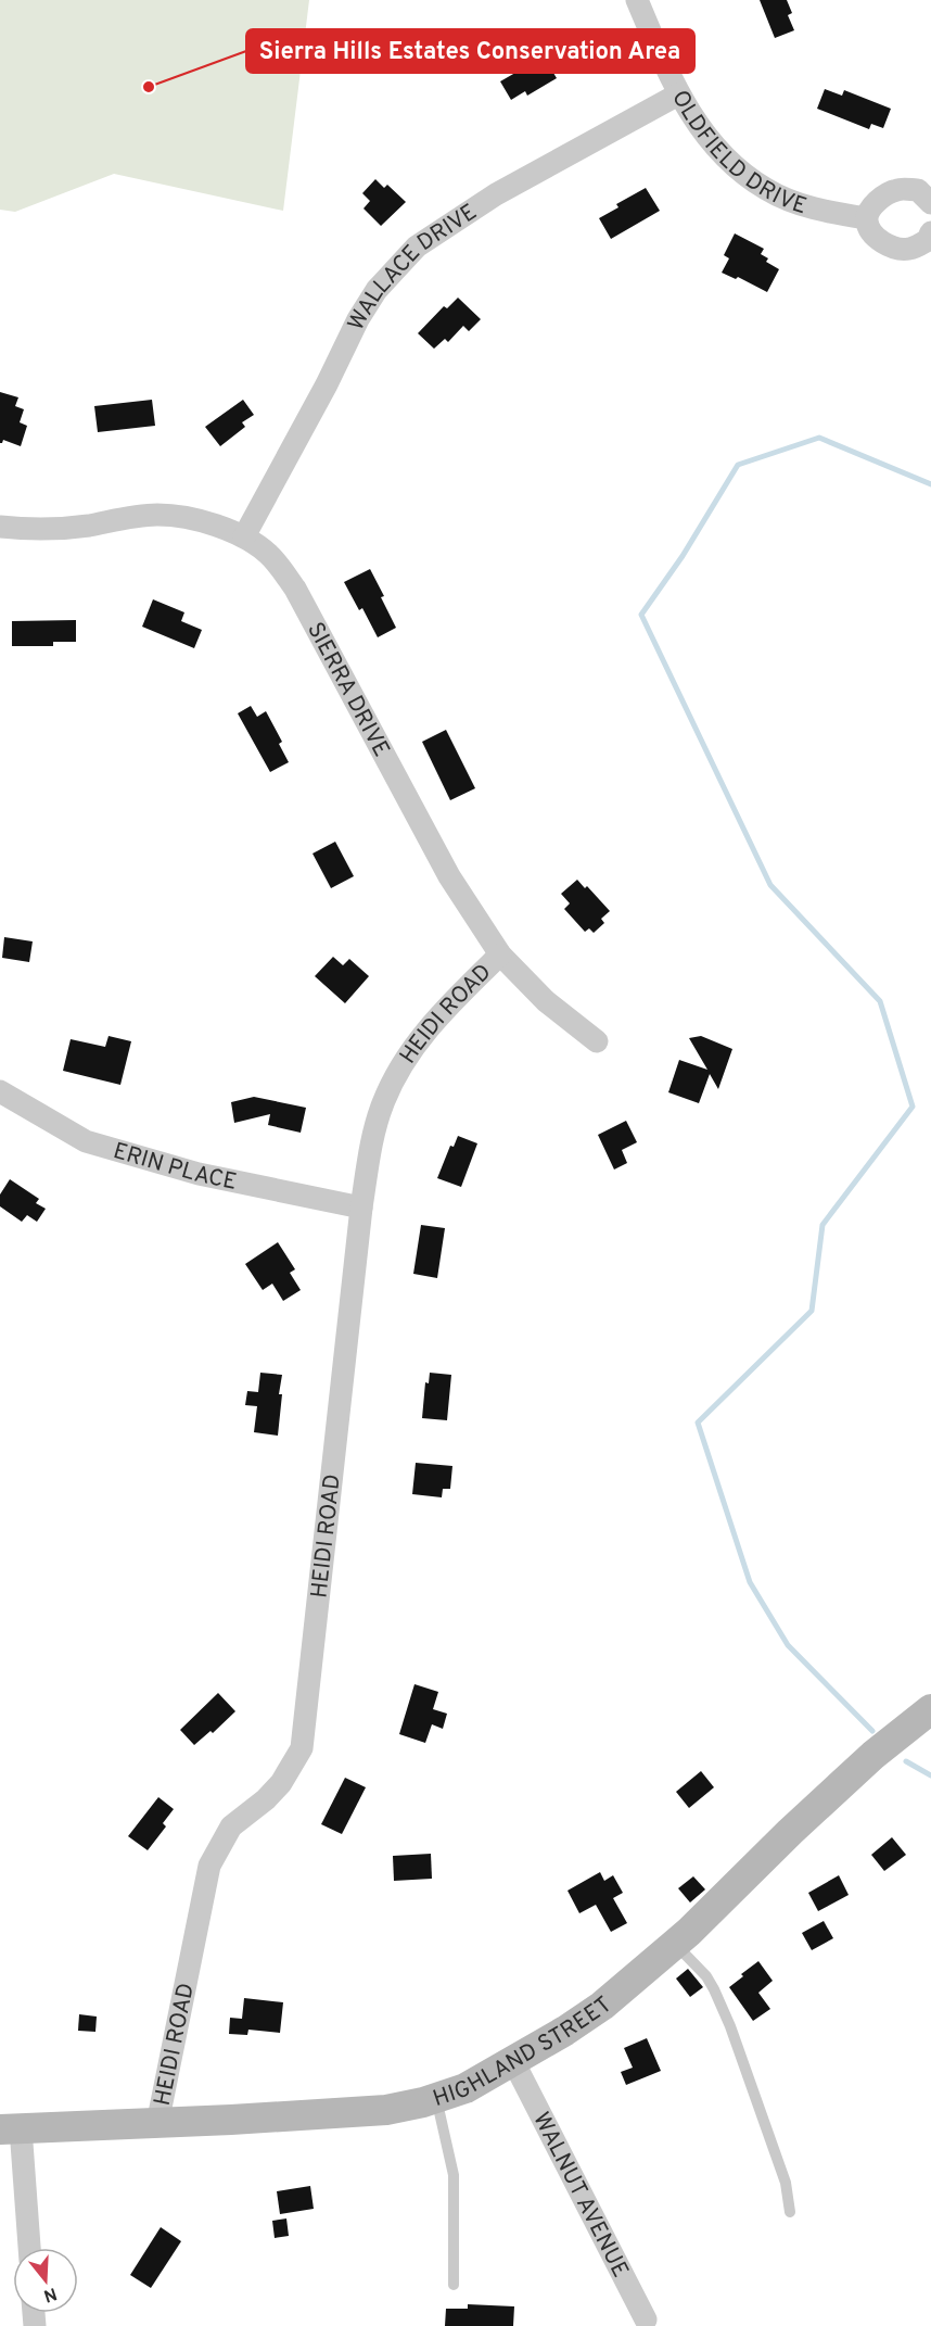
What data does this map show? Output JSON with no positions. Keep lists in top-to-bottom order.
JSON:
{
  "streets": {
    "street": [
      "OLDFIELD DRIVE",
      "WALLACE DRIVE",
      "SIERRA DRIVE",
      "HEIDI ROAD",
      "ERIN PLACE",
      "HIGHLAND STREET",
      "WALNUT AVENUE"
    ]
  },
  "crossings": [
    ["OLDFIELD DRIVE", "WALLACE DRIVE"],
    ["WALLACE DRIVE", "SIERRA DRIVE"],
    ["SIERRA DRIVE", "HEIDI ROAD"],
    ["HEIDI ROAD", "ERIN PLACE"],
    ["HEIDI ROAD", "HIGHLAND STREET"],
    ["HIGHLAND STREET", "WALNUT AVENUE"]
  ],
  "places": ["Sierra Hills Estates Conservation Area"],
  "north": "bottom"
}
